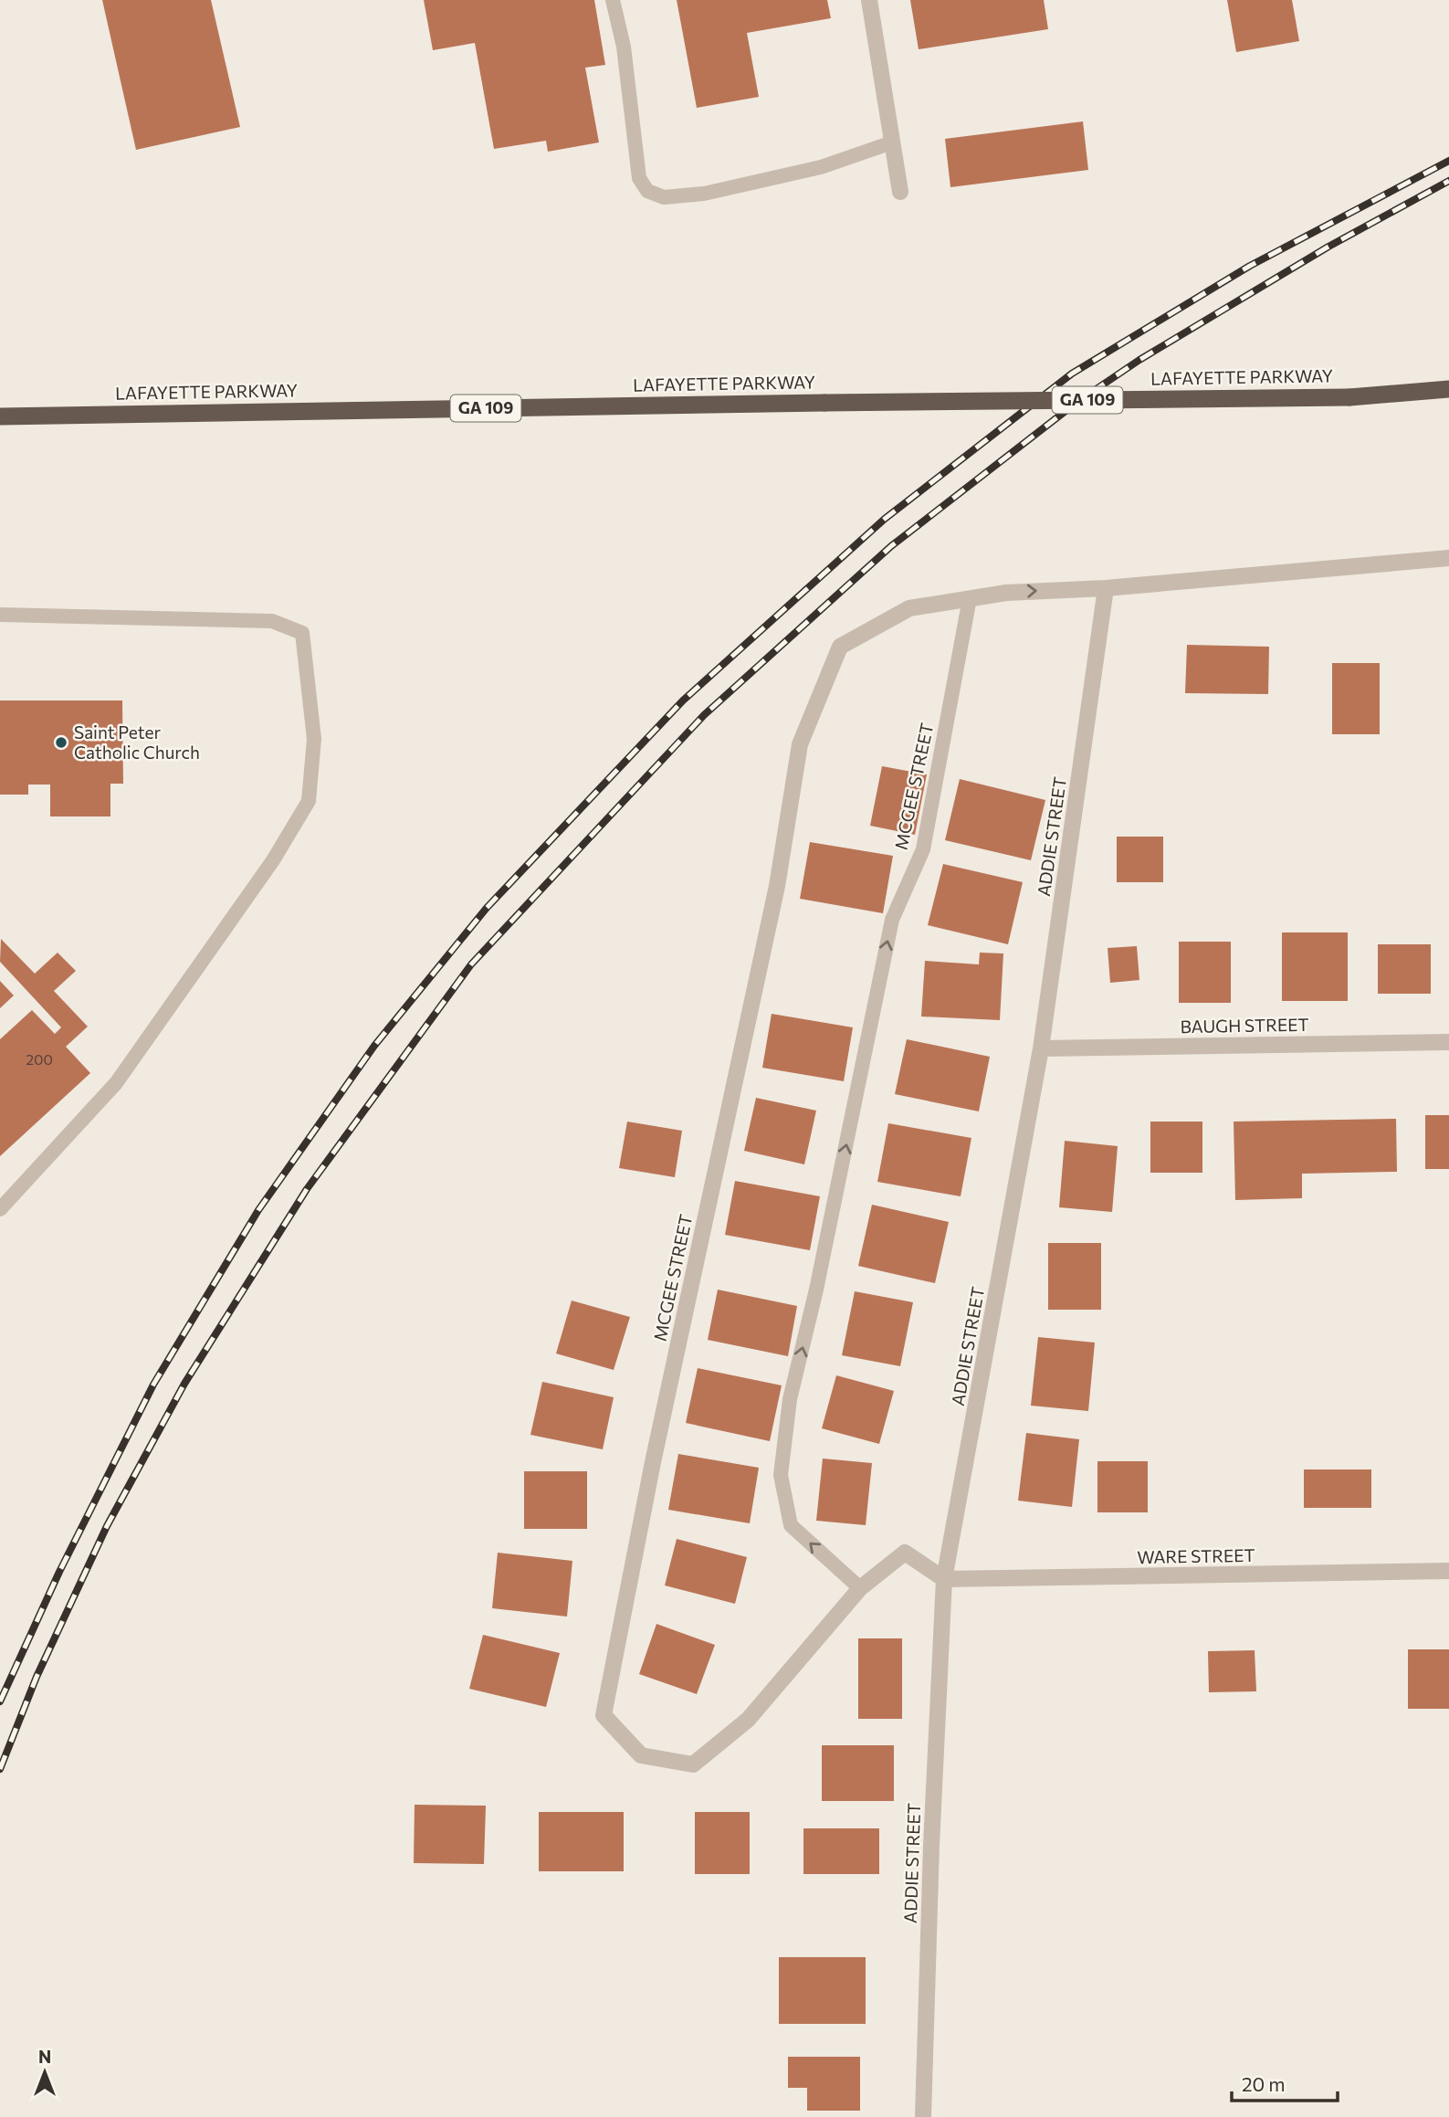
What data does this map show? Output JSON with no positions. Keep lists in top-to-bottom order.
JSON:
{
  "streets": {
    "highway": ["LAFAYETTE PARKWAY", "GA 109"],
    "street": [
      "MCGEE STREET",
      "ADDIE STREET",
      "BAUGH STREET",
      "WARE STREET"
    ]
  },
  "crossings": [
    ["MCGEE STREET", "ADDIE STREET"],
    ["MCGEE STREET", "WARE STREET"],
    ["ADDIE STREET", "BAUGH STREET"],
    ["ADDIE STREET", "WARE STREET"]
  ],
  "places": ["Saint Peter Catholic Church"],
  "house_numbers": ["200"],
  "scale_bar": "20 m",
  "north": "top"
}
